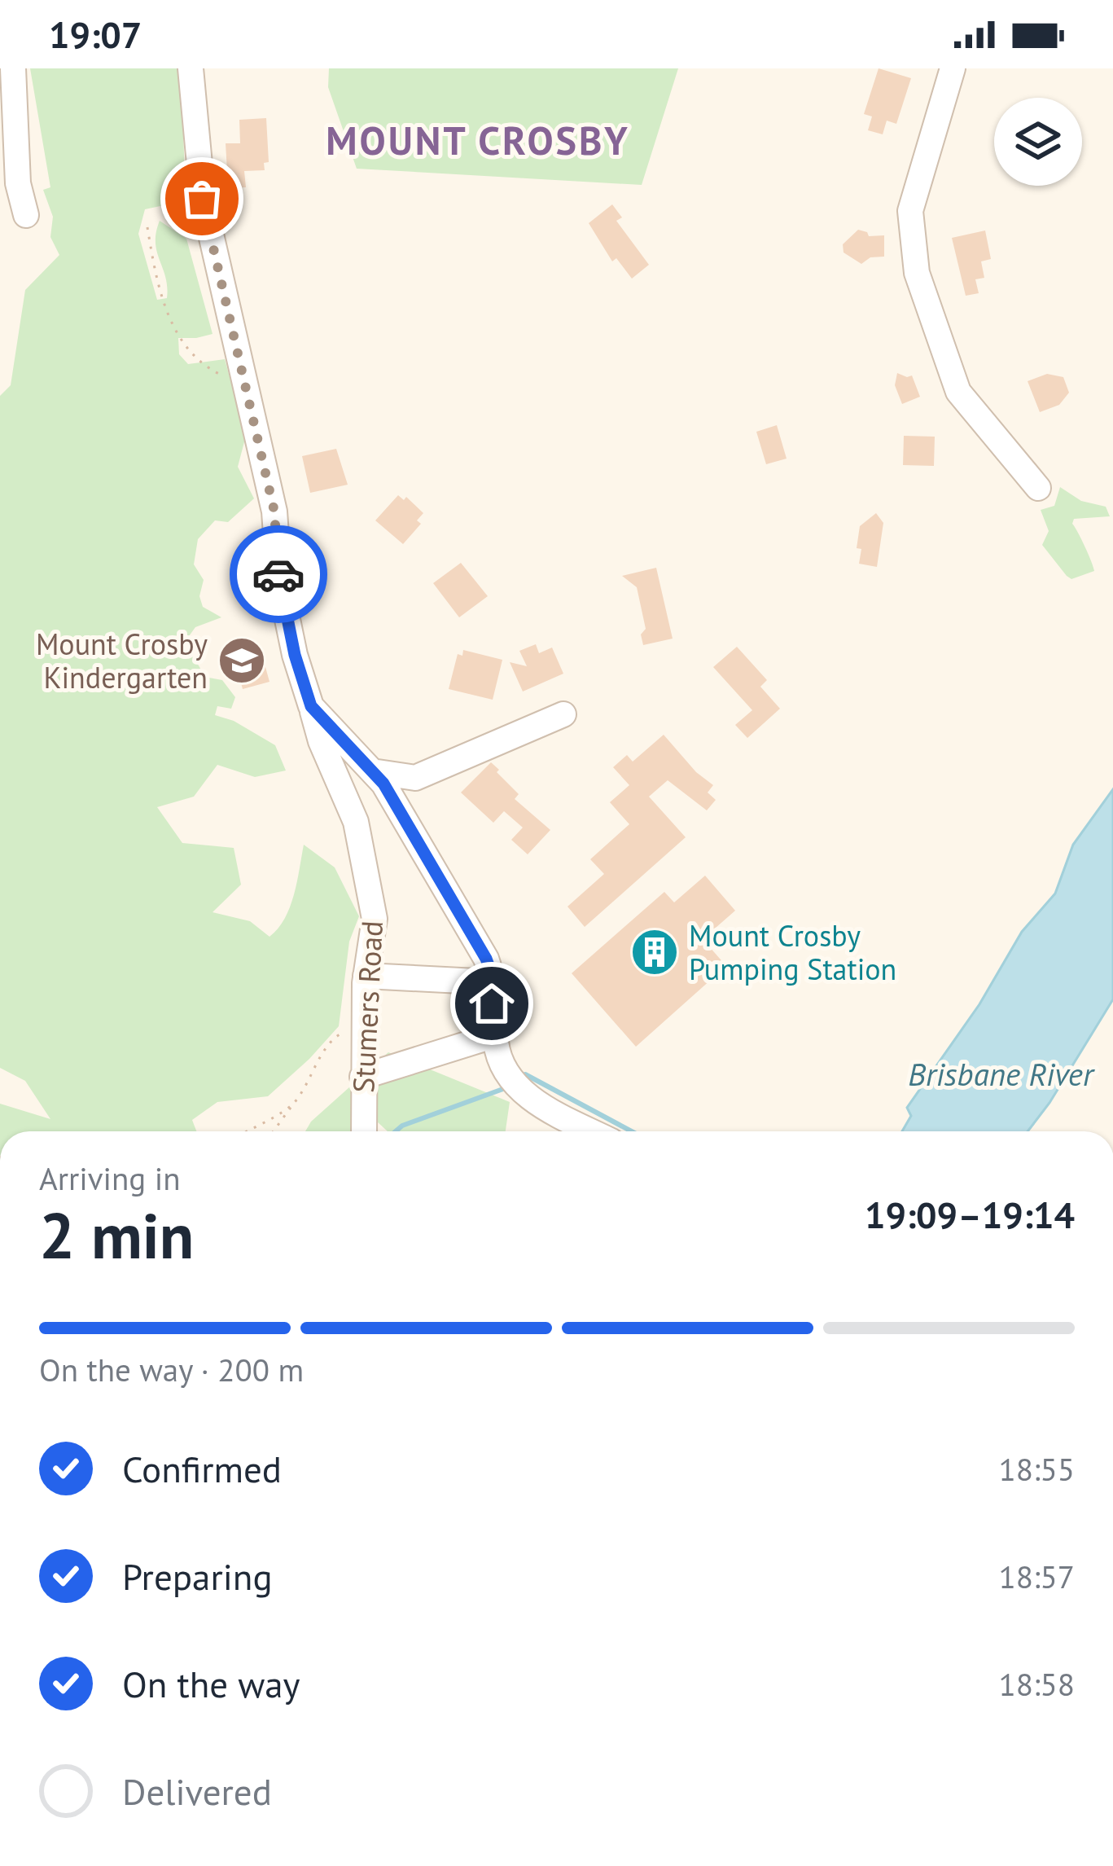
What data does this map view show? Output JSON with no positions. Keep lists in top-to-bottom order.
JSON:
{
  "streets": {
    "street": ["Stumers Road"]
  },
  "districts": ["MOUNT CROSBY"],
  "water": ["Brisbane River"],
  "places": {
    "school or university": ["Mount Crosby Kindergarten"],
    "building": ["Mount Crosby Pumping Station"]
  },
  "page": {
    "status": "19:07",
    "heading": ["2 min", "Arriving in", "19:09–19:14"],
    "bar": "On the way · 200 m",
    "list": [
      ["Confirmed", "18:55"],
      ["Preparing", "18:57"],
      ["On the way", "18:58"],
      "Delivered"
    ]
  }
}
